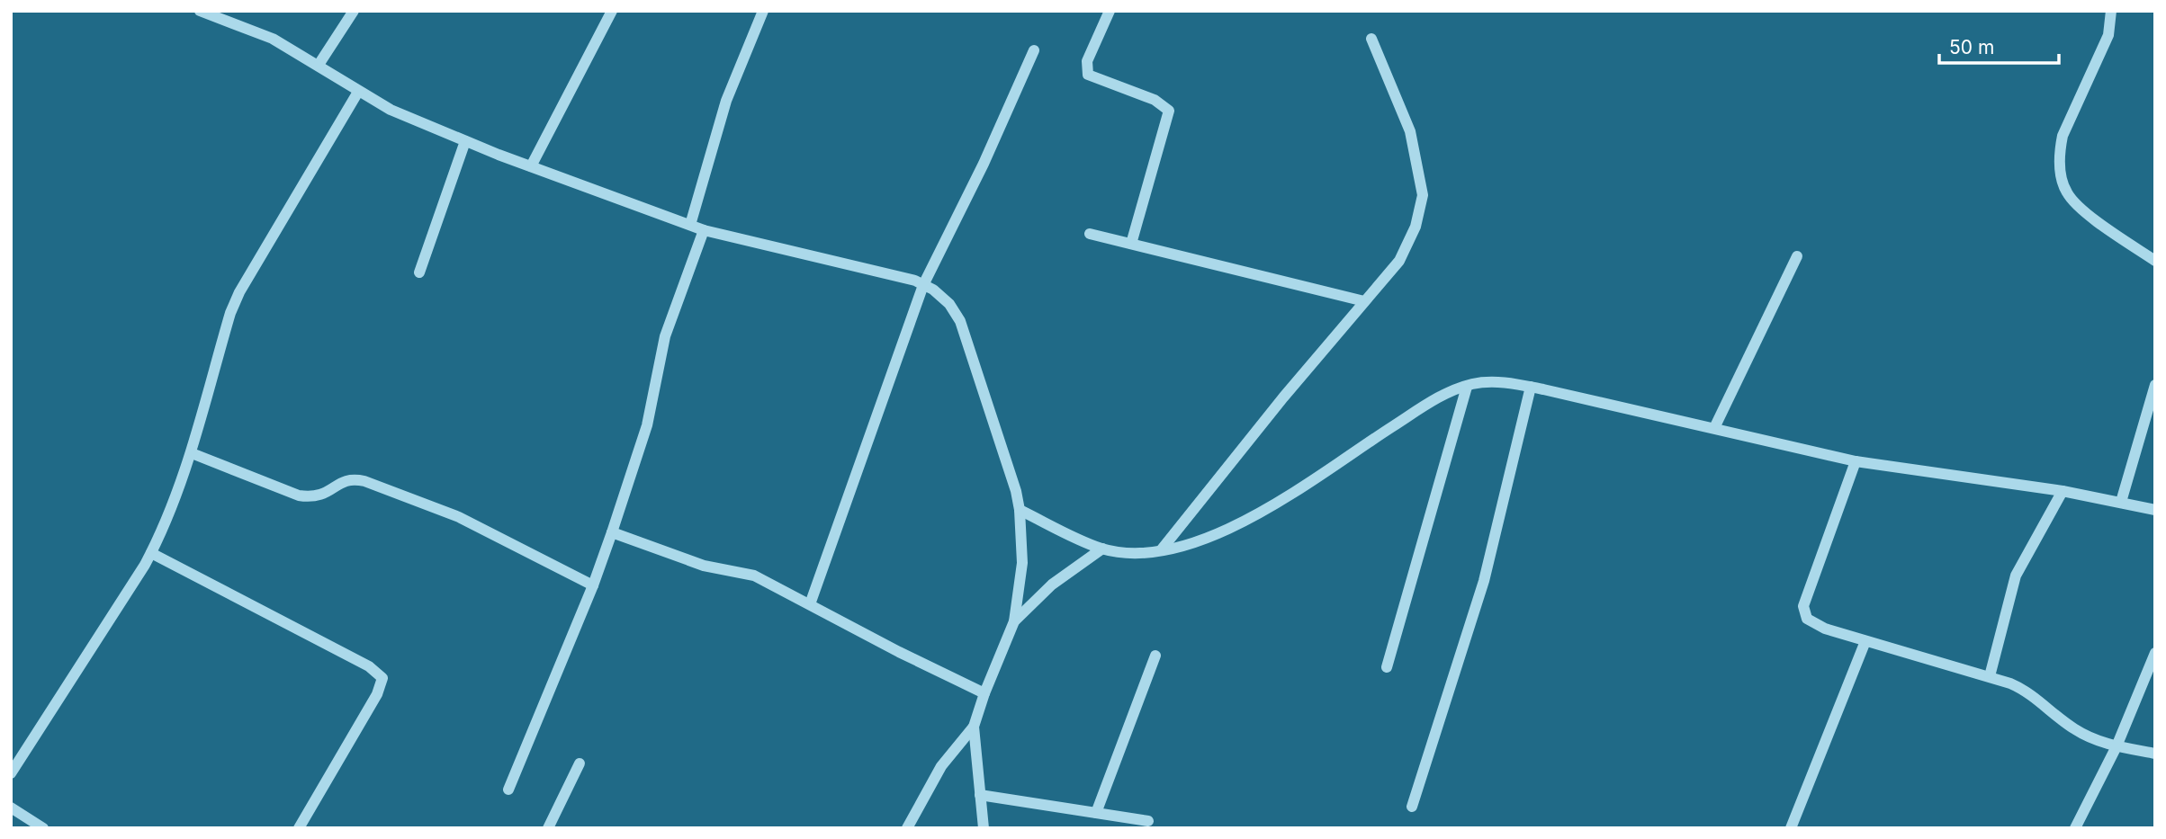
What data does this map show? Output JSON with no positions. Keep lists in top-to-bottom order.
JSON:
{
  "scale_bar": "50 m"
}
